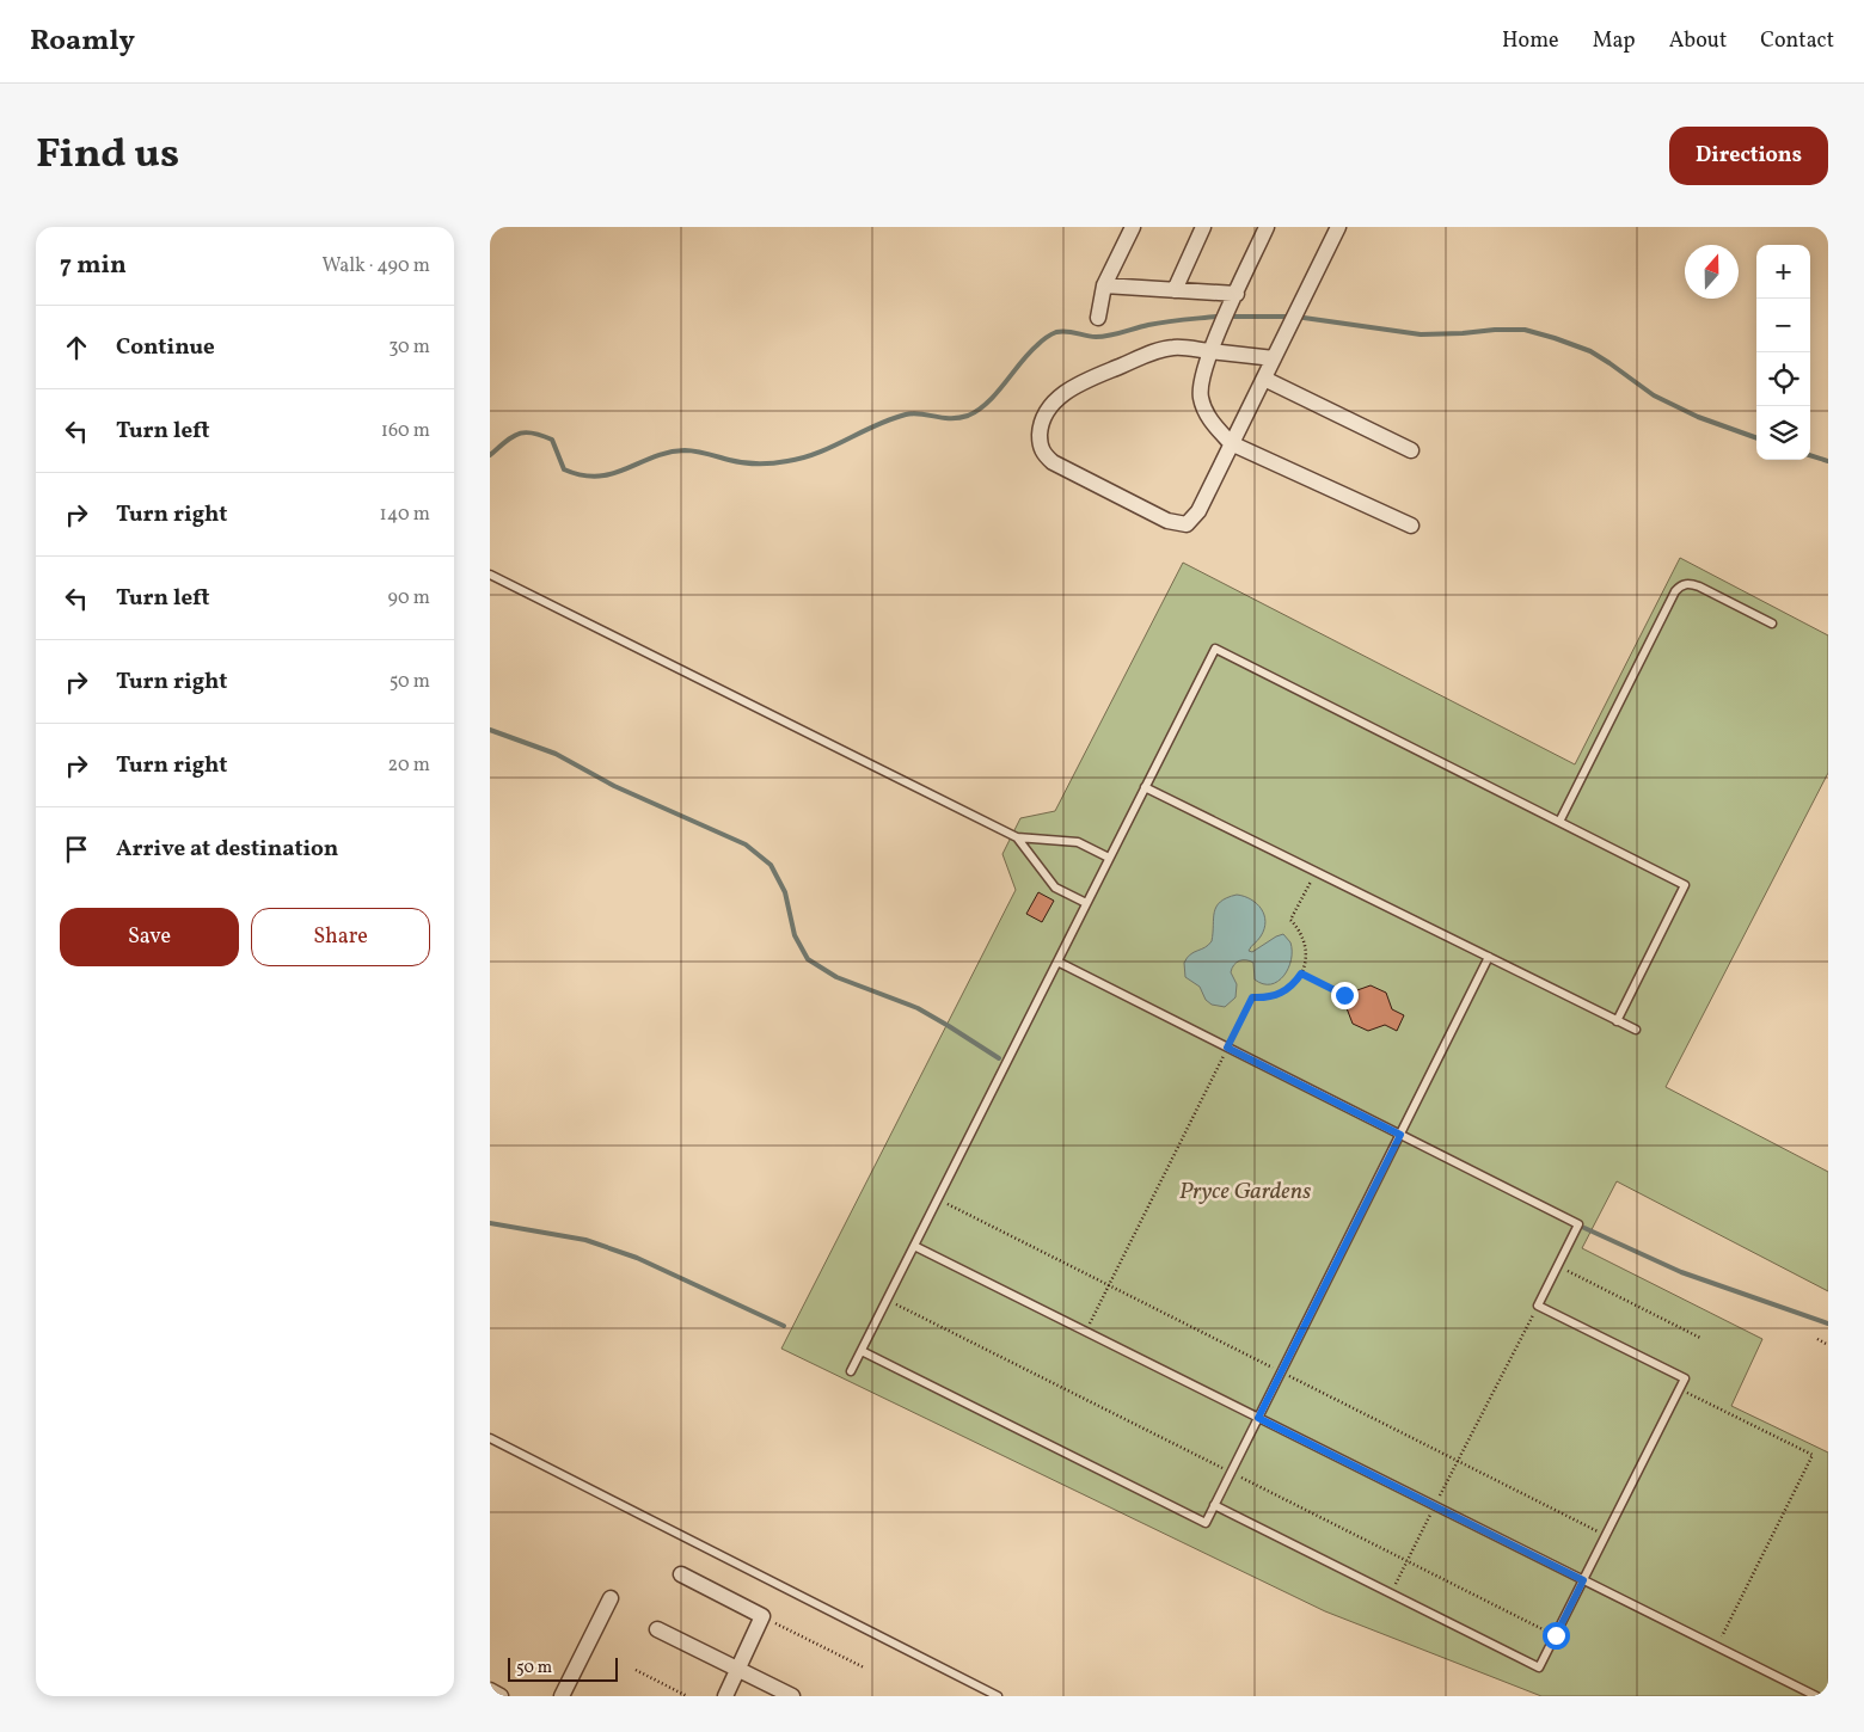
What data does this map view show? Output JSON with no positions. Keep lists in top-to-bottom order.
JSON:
{
  "parks": ["Pryce Gardens"],
  "scale_bar": "50 m",
  "north": "top",
  "page": {
    "header": "Roamly",
    "nav": [
      "Home",
      "Map",
      "About",
      "Contact"
    ],
    "title": "Find us",
    "buttons": [
      "Directions",
      ["Save", "Share"]
    ],
    "heading": ["7 min", "Walk · 490 m"],
    "map_buttons": ["+", "−"],
    "list": [
      ["Continue", "30 m"],
      ["Turn left", "160 m"],
      ["Turn right", "140 m"],
      ["Turn left", "90 m"],
      ["Turn right", "50 m"],
      ["Turn right", "20 m"],
      "Arrive at destination"
    ],
    "scale": "50 m"
  }
}
